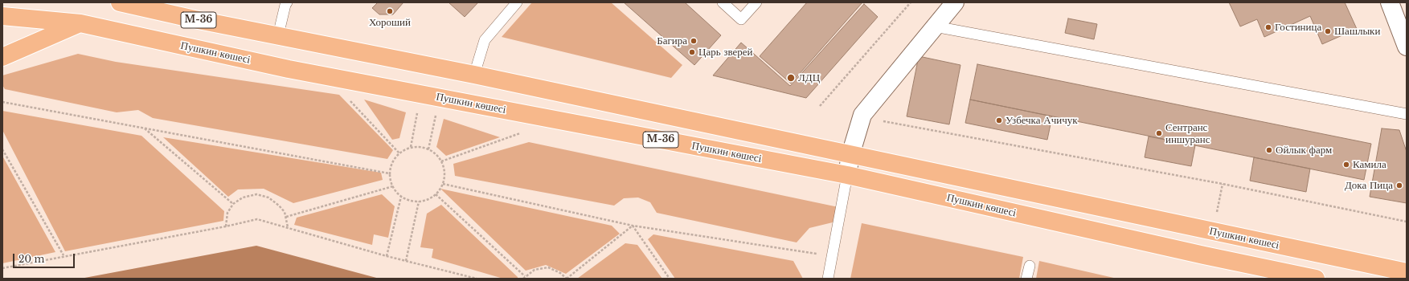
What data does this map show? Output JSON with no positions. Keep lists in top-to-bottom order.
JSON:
{
  "streets": {
    "main road": ["M-36", "Пушкин көшесі"]
  },
  "places": [
    "Хороший",
    "Гостиница",
    "Шашлыки",
    "Багира",
    "Царь зверей",
    "ЛДЦ",
    "Узбечка Ачичук",
    "Сентранс иншуранс",
    "Ойлык фарм",
    "Камила",
    "Дока Пица"
  ],
  "scale_bar": "20 m"
}
